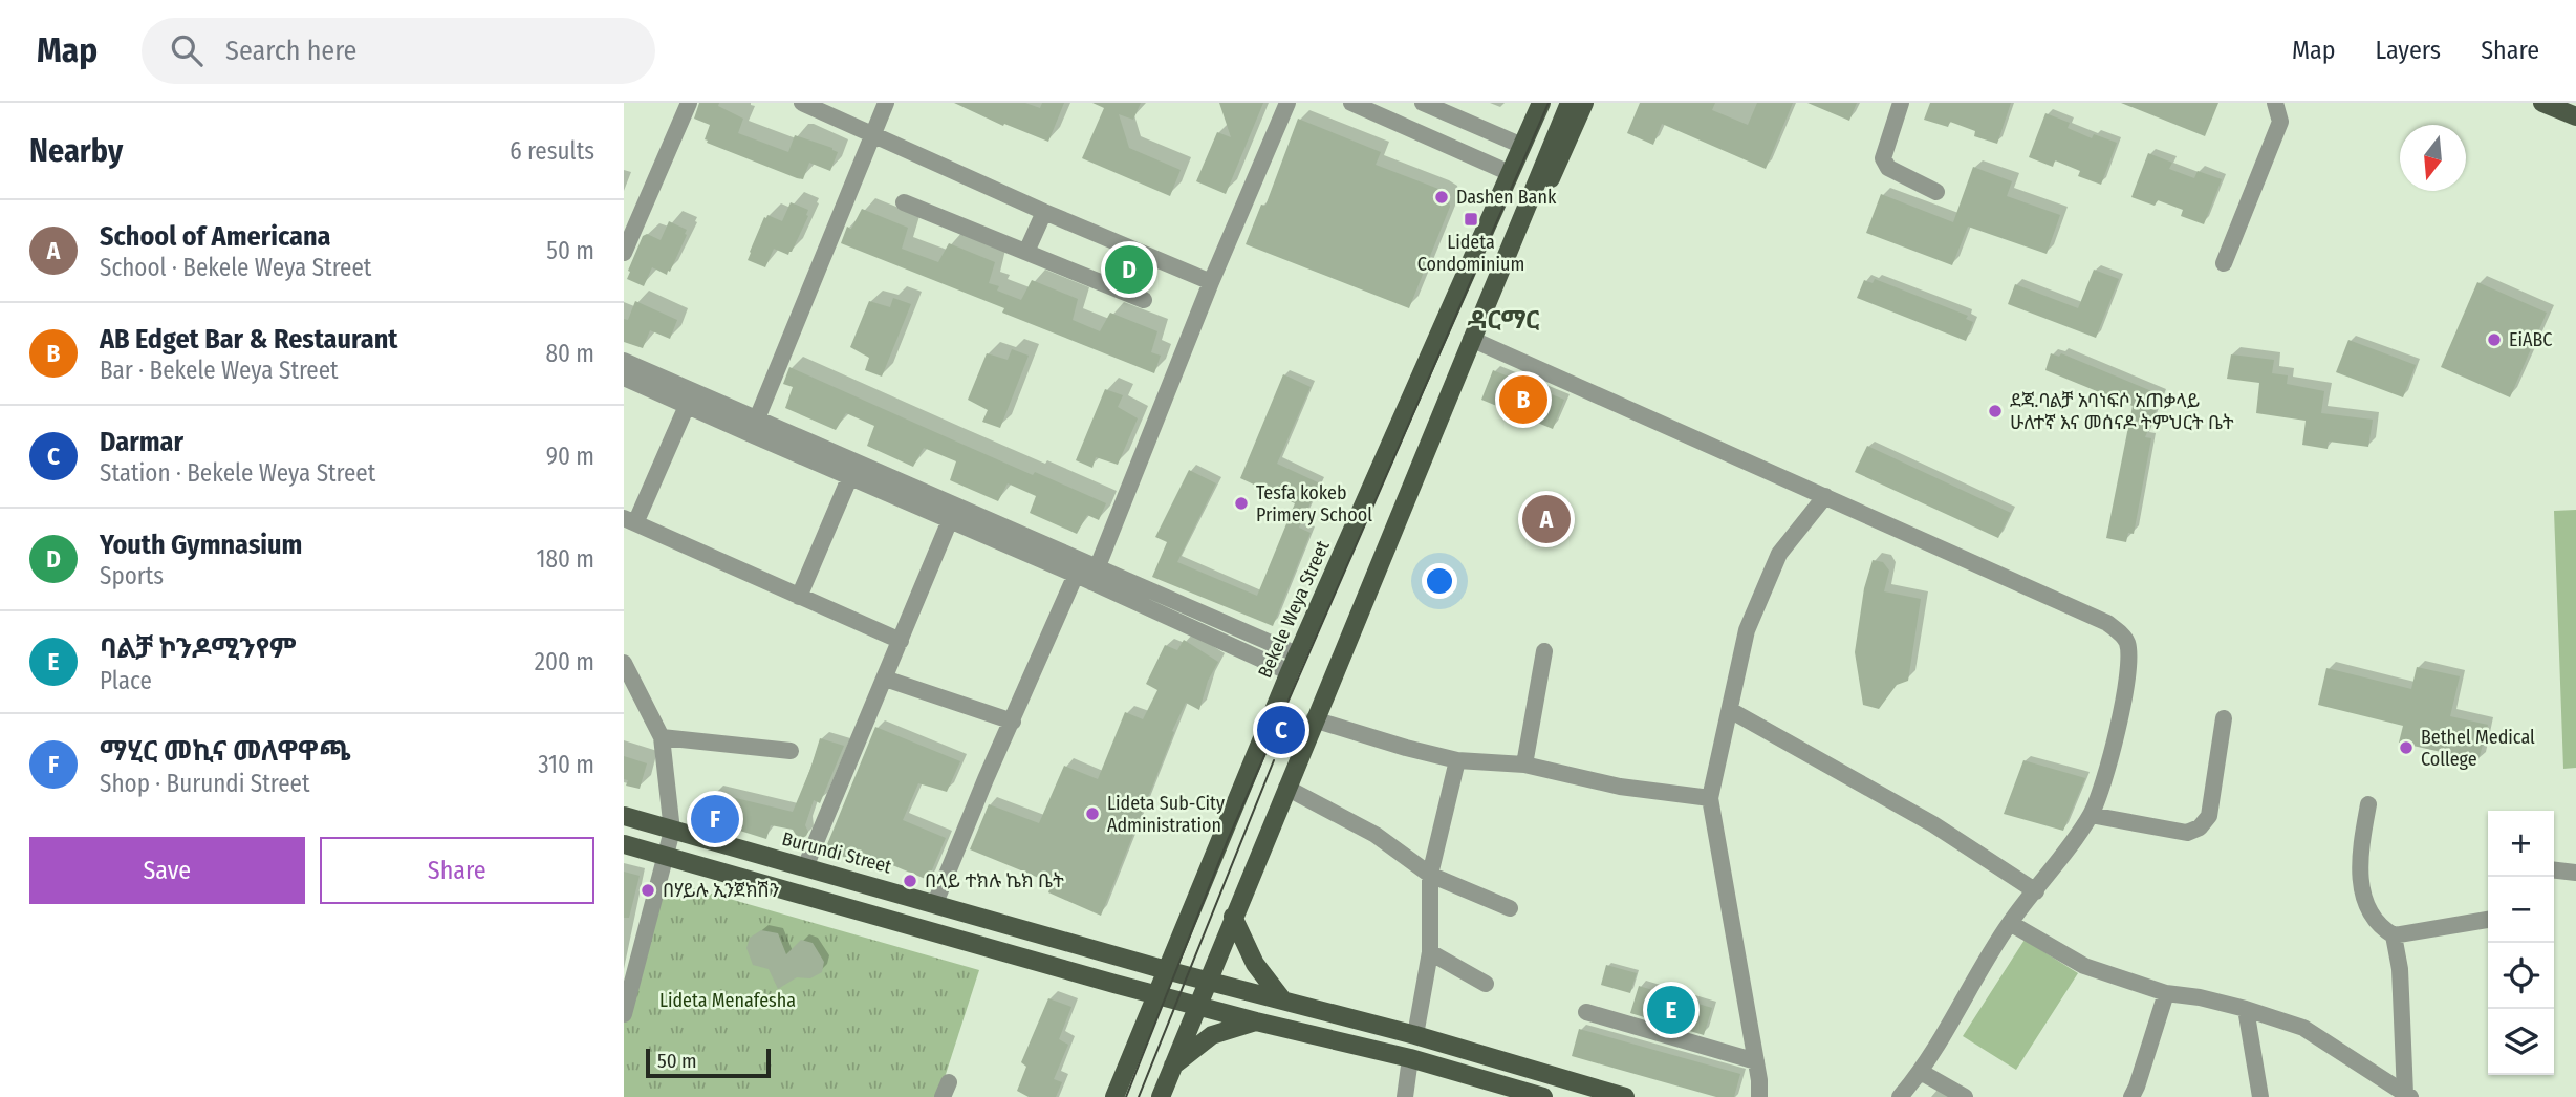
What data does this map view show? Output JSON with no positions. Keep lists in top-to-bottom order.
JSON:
{
  "streets": {
    "main road": ["Bekele Weya Street", "Burundi Street"]
  },
  "crossings": [
    ["Bekele Weya Street", "Burundi Street"]
  ],
  "districts": ["ዳርማር"],
  "parks": ["Lideta Menafesha"],
  "places": {
    "other": [
      "Dashen Bank",
      "EiABC",
      "ደጃ.ባልቻ አባነፍሶ አጠቃላይ ሁለተኛ እና መሰናዶ ትምህርት ቤት",
      "Tesfa kokeb Primery School",
      "Bethel Medical College",
      "Lideta Sub-City Administration",
      "በላይ ተክሉ ኬክ ቤት",
      "በሃይሉ ኢንጀክሽን"
    ],
    "transit": ["Lideta Condominium"]
  },
  "scale_bar": "50 m",
  "north": "bottom",
  "page": {
    "header": "Map",
    "search": "Search here",
    "nav": ["Map", "Layers", "Share"],
    "heading": ["Nearby", "6 results"],
    "list": [
      {
        "mark": "A",
        "name": "School of Americana",
        "note": "School · Bekele Weya Street",
        "value": "50 m"
      },
      {
        "mark": "B",
        "name": "AB Edget Bar & Restaurant",
        "note": "Bar · Bekele Weya Street",
        "value": "80 m"
      },
      {
        "mark": "C",
        "name": "Darmar",
        "note": "Station · Bekele Weya Street",
        "value": "90 m"
      },
      {
        "mark": "D",
        "name": "Youth Gymnasium",
        "note": "Sports",
        "value": "180 m"
      },
      {
        "mark": "E",
        "name": "ባልቻ ኮንዶሚንየም",
        "note": "Place",
        "value": "200 m"
      },
      {
        "mark": "F",
        "name": "ማሂር መኪና መለዋዋጫ",
        "note": "Shop · Burundi Street",
        "value": "310 m"
      }
    ],
    "pins": [
      "D",
      "B",
      "A",
      "C",
      "F",
      "E"
    ],
    "map_buttons": ["+", "−"],
    "buttons": ["Save", "Share"],
    "scale": "50 m"
  }
}
